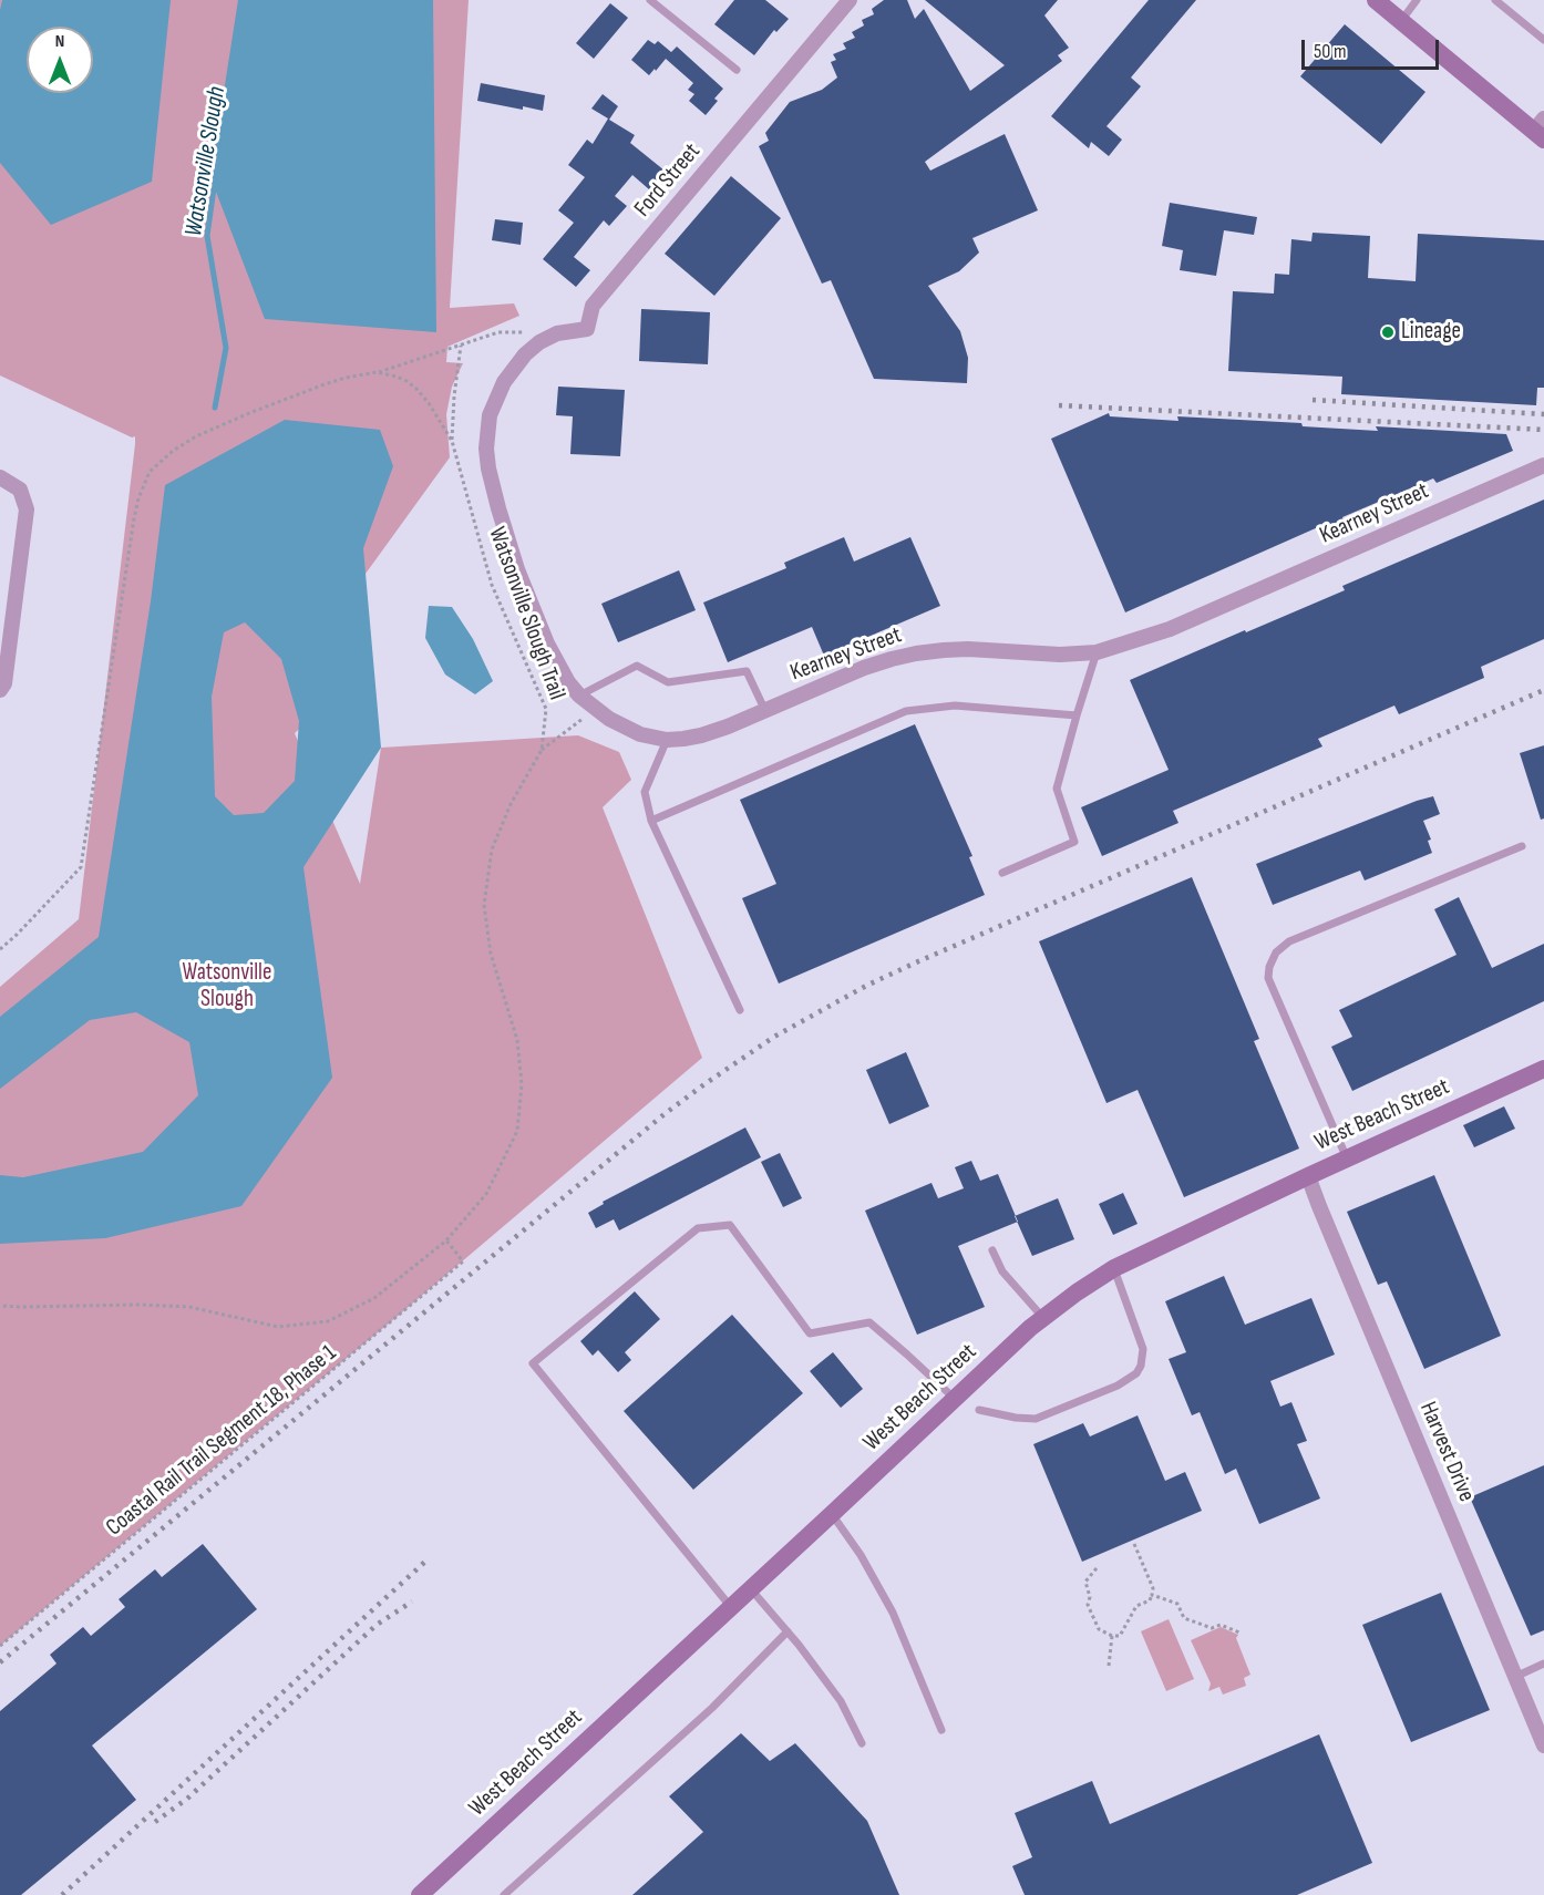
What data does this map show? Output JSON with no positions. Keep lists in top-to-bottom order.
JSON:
{
  "streets": {
    "main road": ["West Beach Street"],
    "street": ["Ford Street", "Kearney Street", "Harvest Drive"],
    "path": ["Watsonville Slough Trail", "Coastal Rail Trail Segment 18, Phase 1"]
  },
  "crossings": [
    ["Ford Street", "Kearney Street"],
    ["Watsonville Slough Trail", "Coastal Rail Trail Segment 18, Phase 1"],
    ["West Beach Street", "Harvest Drive"]
  ],
  "water": ["Watsonville Slough"],
  "parks": ["Watsonville Slough"],
  "places": ["Lineage"],
  "scale_bar": "50 m",
  "north": "top"
}
